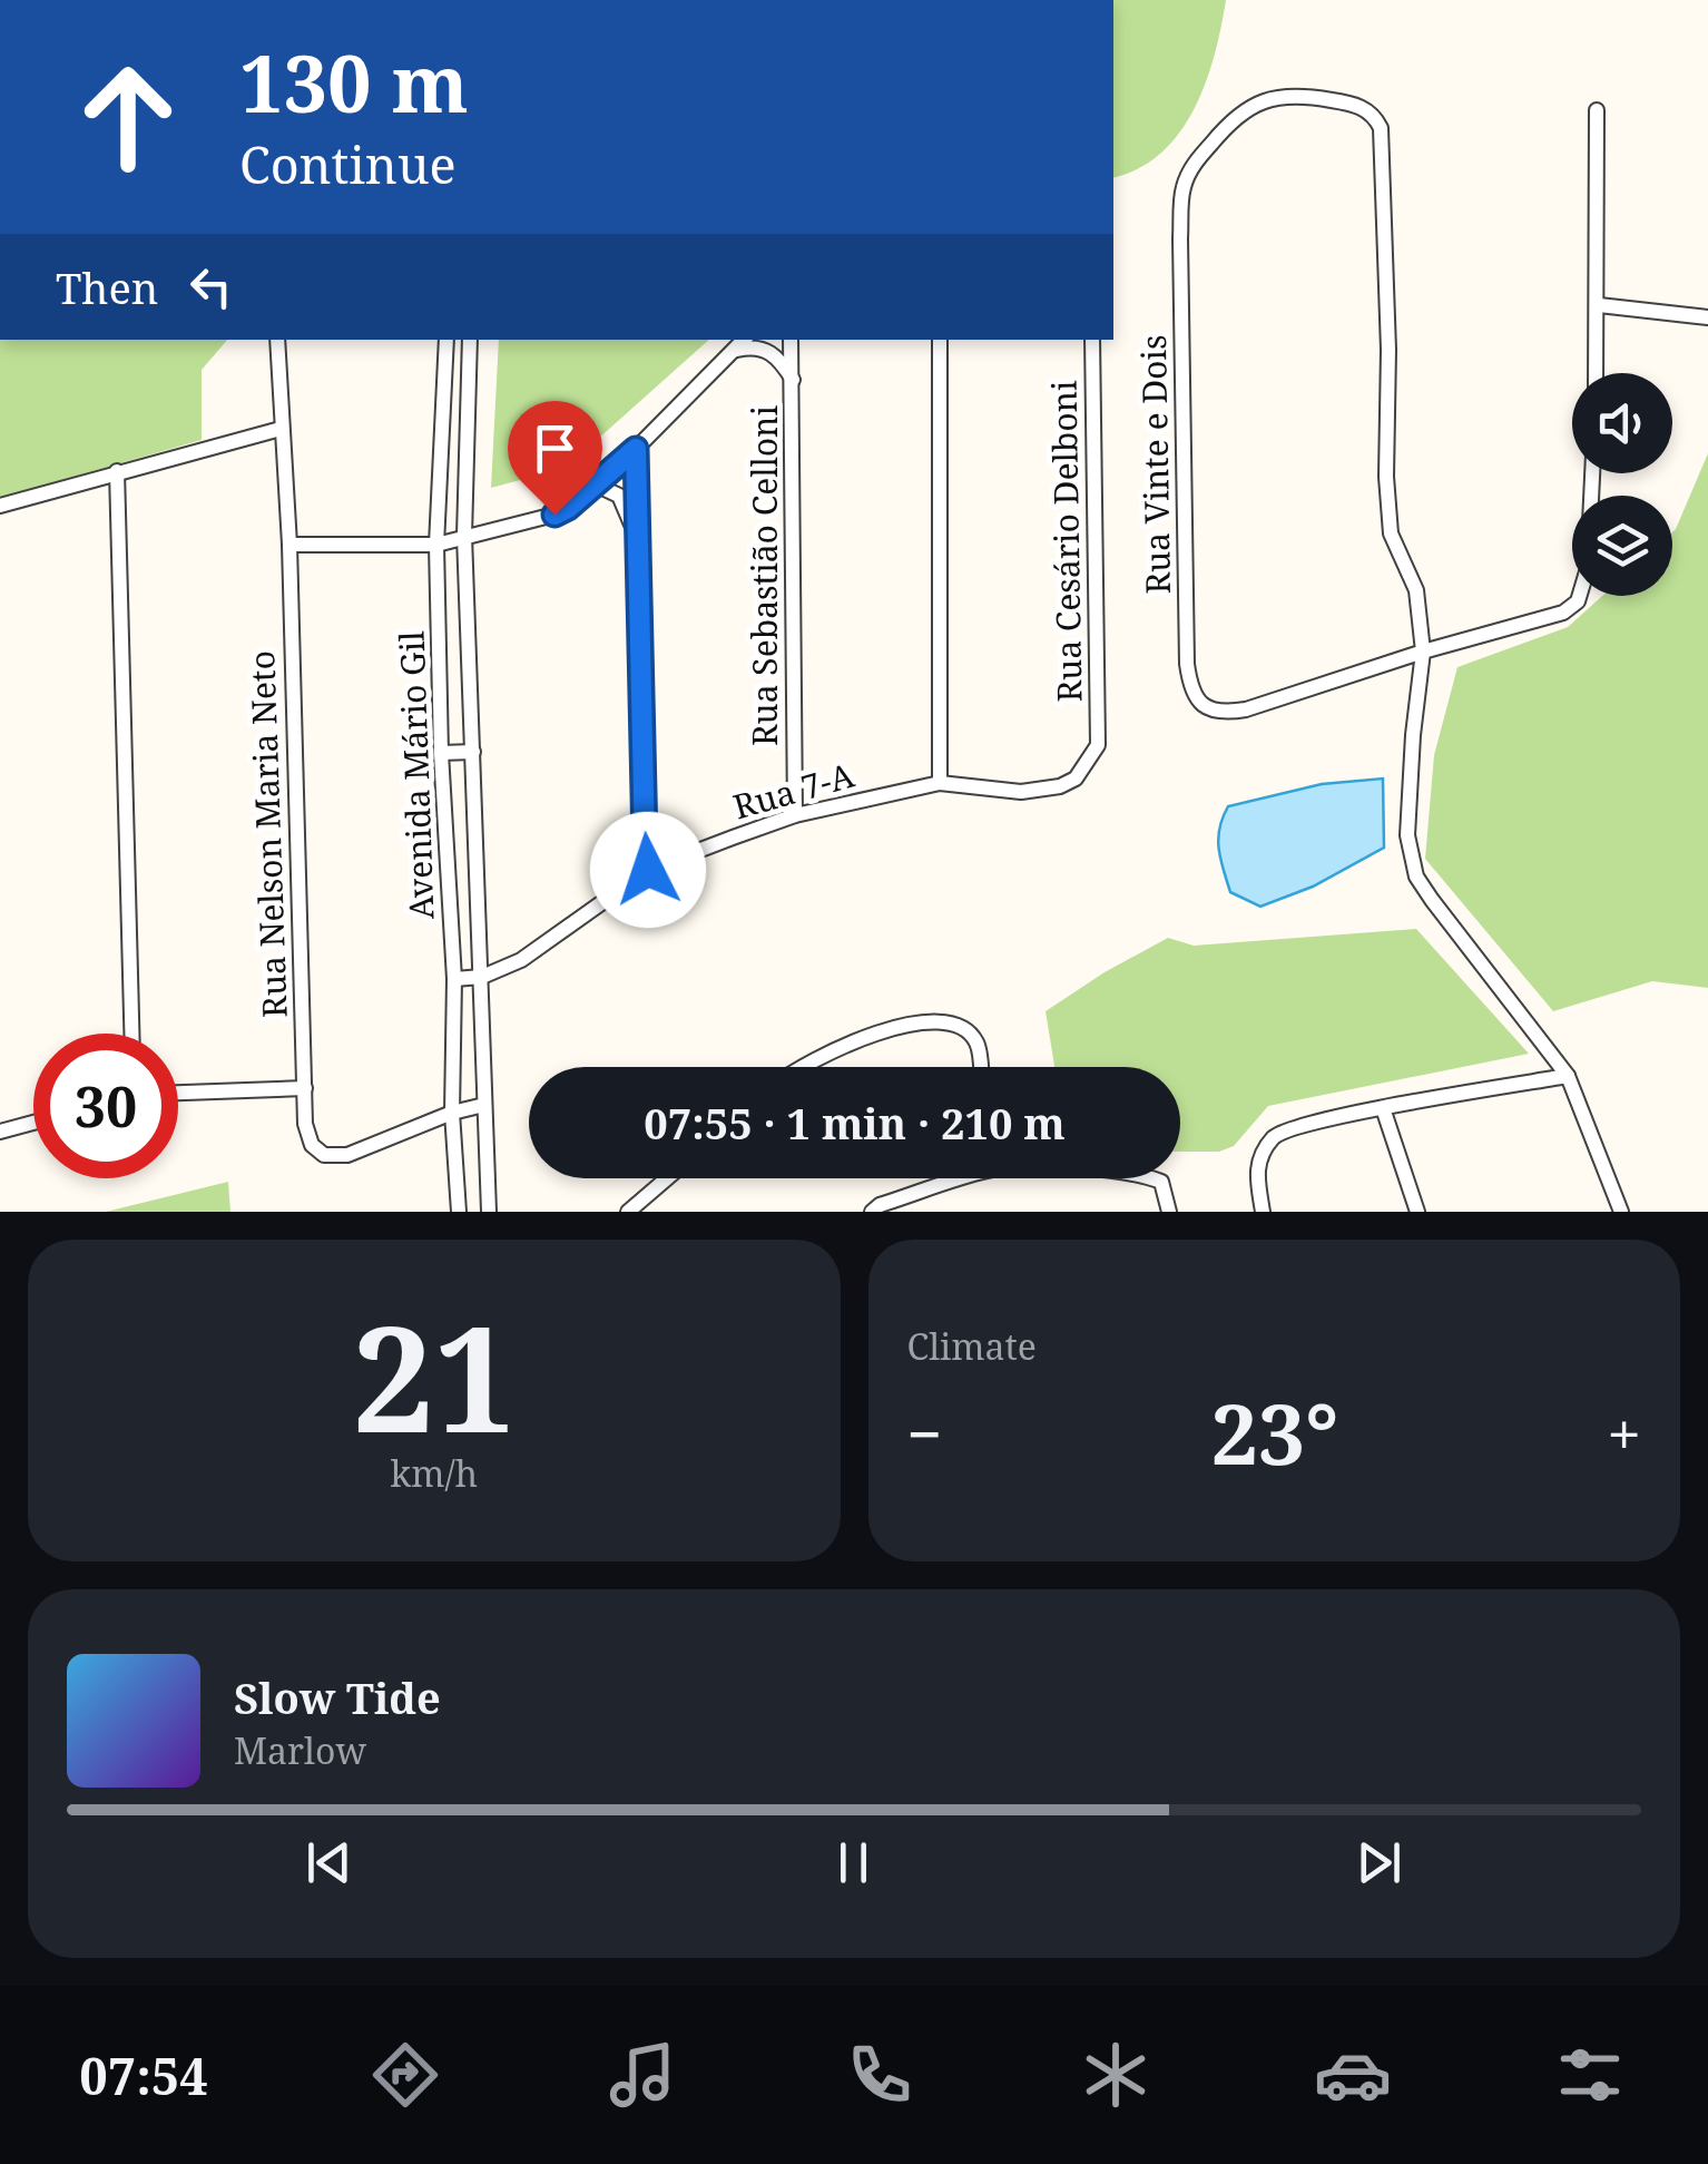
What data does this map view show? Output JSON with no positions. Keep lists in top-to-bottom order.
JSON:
{
  "streets": {
    "street": [
      "Rua Vinte e Dois",
      "Rua Cesário Delboni",
      "Rua Sebastião Celloni",
      "Avenida Mário Gil",
      "Rua 7-A",
      "Rua Nelson Maria Neto"
    ]
  },
  "crossings": [
    ["Rua Cesário Delboni", "Rua 7-A"],
    ["Rua Sebastião Celloni", "Rua 7-A"],
    ["Avenida Mário Gil", "Rua 7-A"],
    ["Avenida Mário Gil", "Rua Nelson Maria Neto"]
  ],
  "page": {
    "turn": ["130 m", "Continue"],
    "then": "Then",
    "limit": "30",
    "trip": "07:55 · 1 min · 210 m",
    "tile": [
      ["21", "km/h"],
      "Climate"
    ],
    "heat": ["−", "23°", "+"],
    "song": ["Slow Tide", "Marlow"],
    "tabs": "07:54"
  }
}
